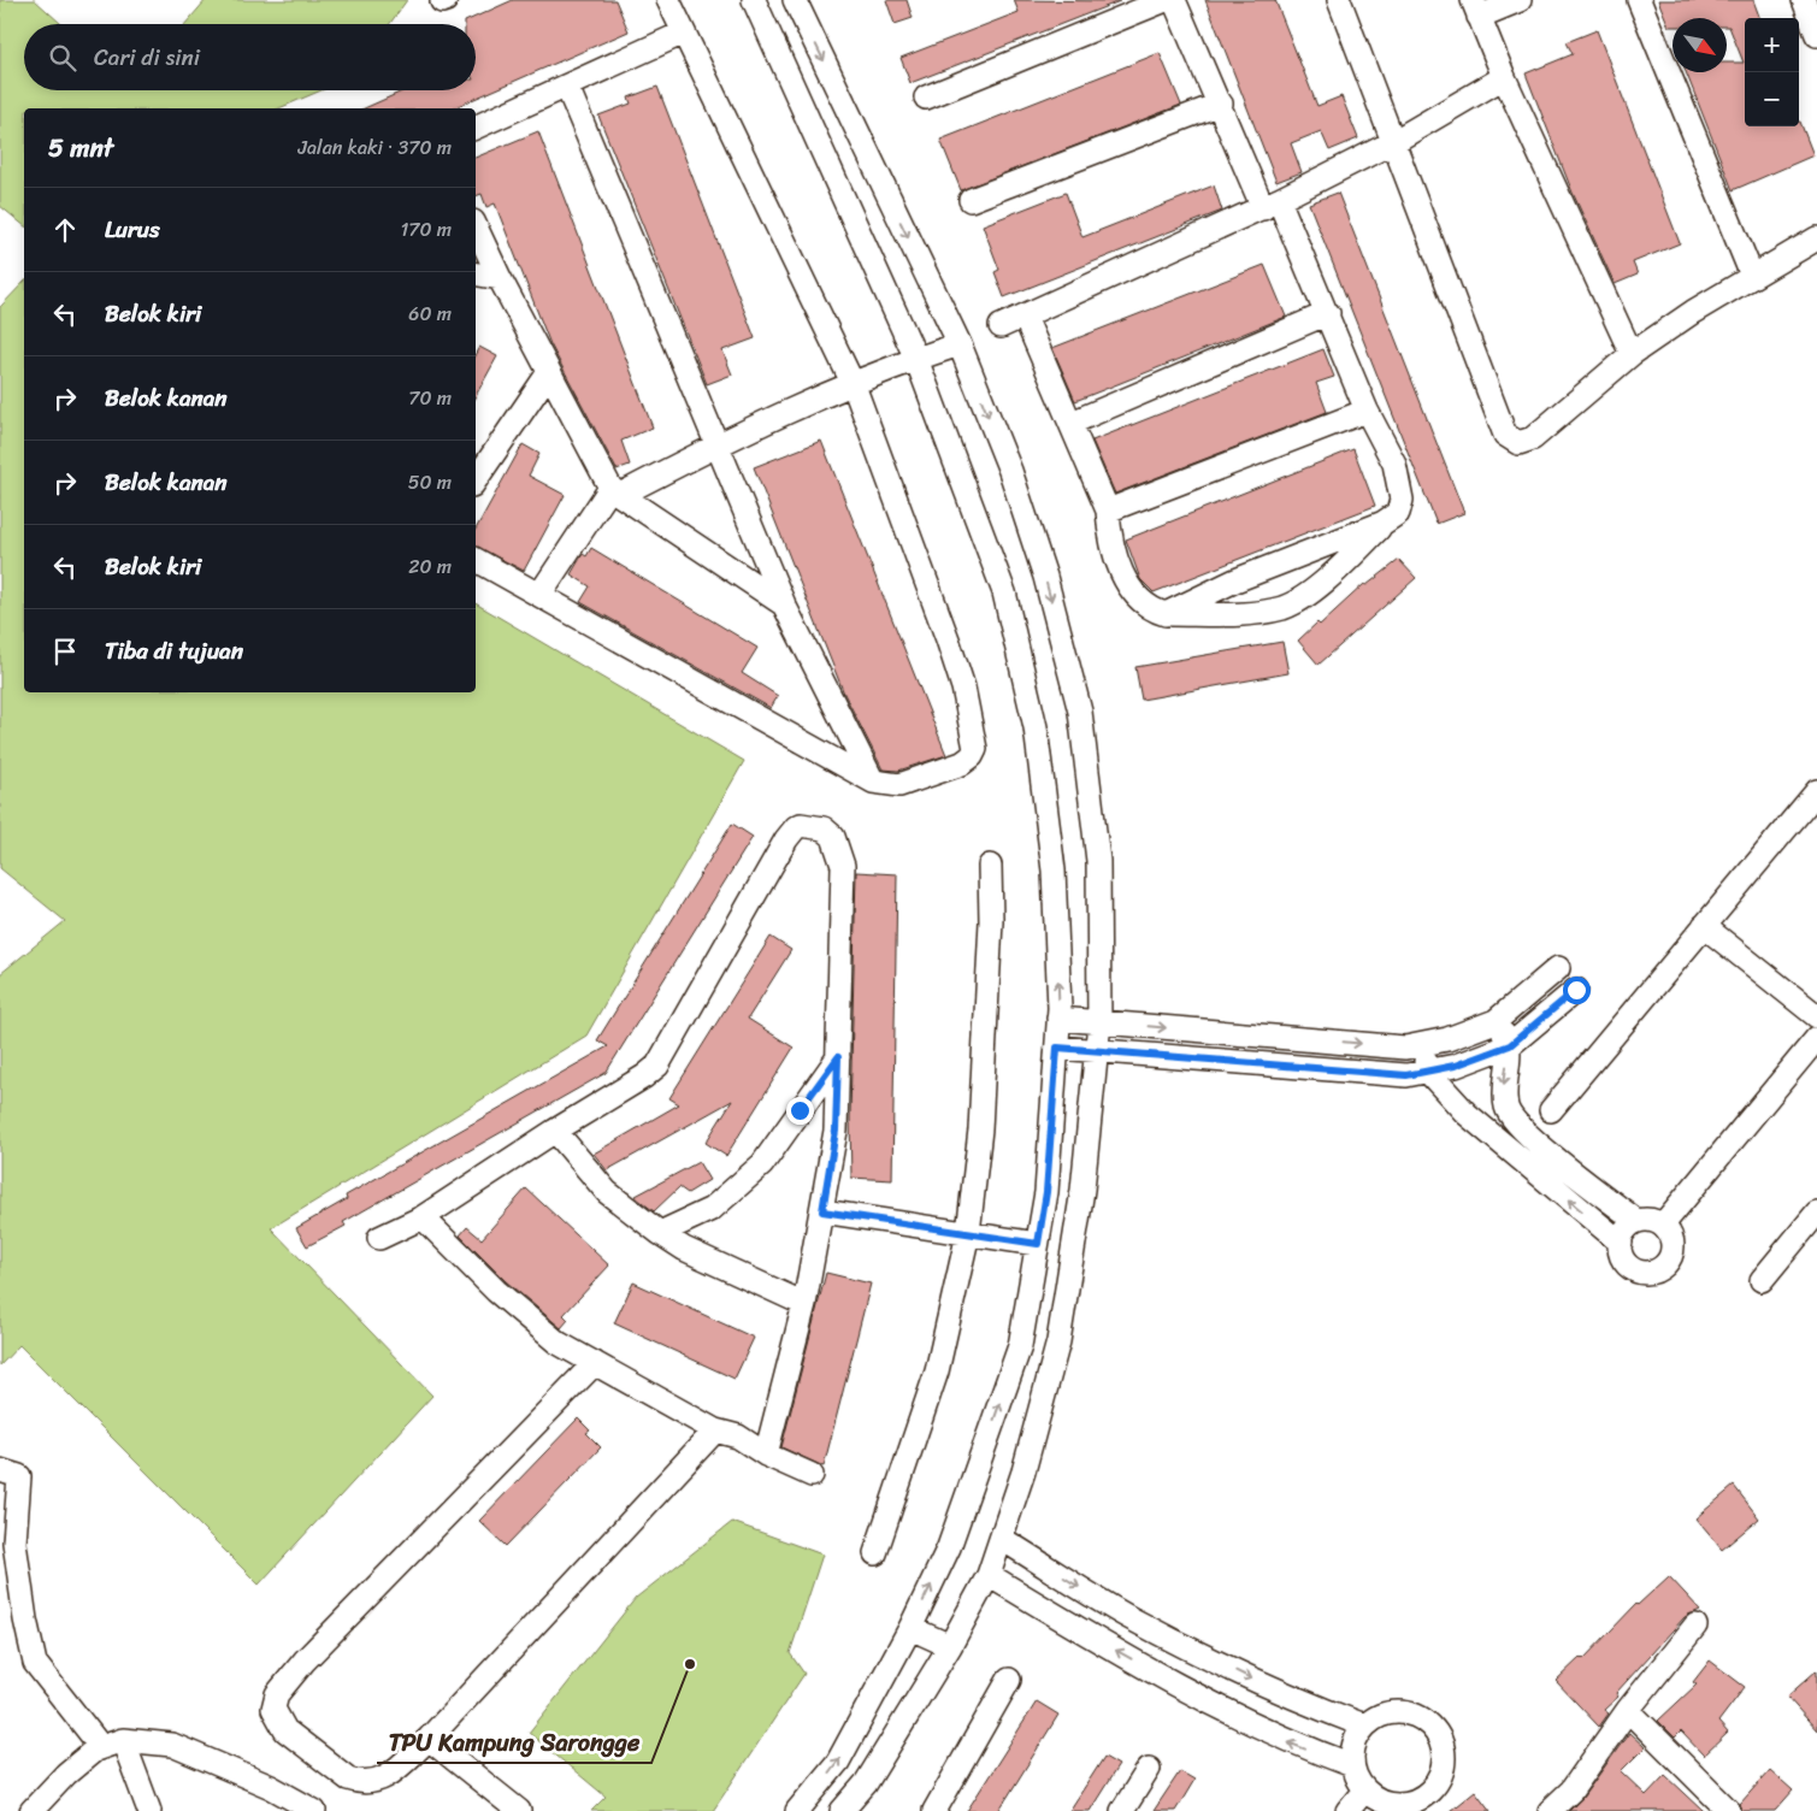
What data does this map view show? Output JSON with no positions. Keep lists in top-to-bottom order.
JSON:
{
  "places": ["TPU Kampung Sarongge"],
  "north": "bottom right",
  "page": {
    "map_buttons": ["+", "−"],
    "search": "Cari di sini",
    "heading": ["5 mnt", "Jalan kaki · 370 m"],
    "list": [
      ["Lurus", "170 m"],
      ["Belok kiri", "60 m"],
      ["Belok kanan", "70 m"],
      ["Belok kanan", "50 m"],
      ["Belok kiri", "20 m"],
      "Tiba di tujuan"
    ]
  }
}
